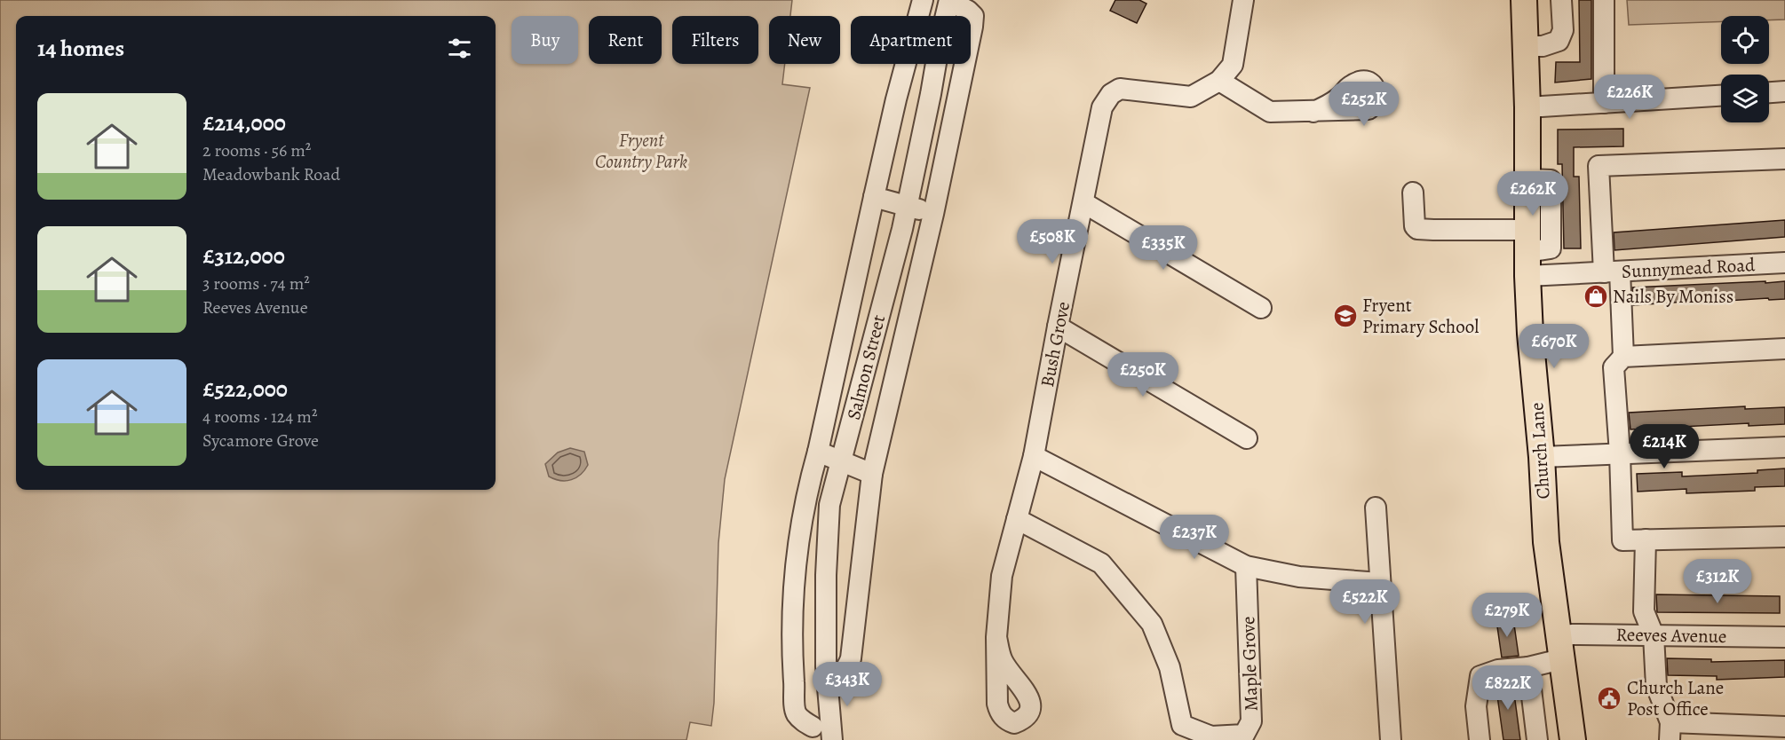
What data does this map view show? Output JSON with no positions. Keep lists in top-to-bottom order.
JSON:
{
  "streets": {
    "main road": ["Church Lane"],
    "street": [
      "Sunnymead Road",
      "Bush Grove",
      "Salmon Street",
      "Reeves Avenue",
      "Maple Grove"
    ]
  },
  "crossings": [
    ["Sunnymead Road", "Church Lane"],
    ["Bush Grove", "Maple Grove"],
    ["Church Lane", "Reeves Avenue"]
  ],
  "parks": ["Fryent Country Park"],
  "places": {
    "shop": ["Nails By Moniss"],
    "school or university": ["Fryent Primary School"],
    "public building": ["Church Lane Post Office"]
  },
  "page": {
    "chip": [
      "Buy",
      "Rent",
      "Filters",
      "New",
      "Apartment"
    ],
    "heading": "14 homes",
    "price": [
      "£226K",
      "£252K",
      "£262K",
      "£508K",
      "£335K",
      "£670K",
      "£250K",
      "£214K",
      "£237K",
      "£312K",
      "£522K",
      "£279K",
      "£343K",
      "£822K"
    ],
    "list": [
      {
        "name": "£214,000",
        "note": "2 rooms · 56 m² · Meadowbank Road"
      },
      {
        "name": "£312,000",
        "note": "3 rooms · 74 m² · Reeves Avenue"
      },
      {
        "name": "£522,000",
        "note": "4 rooms · 124 m² · Sycamore Grove"
      }
    ]
  }
}
